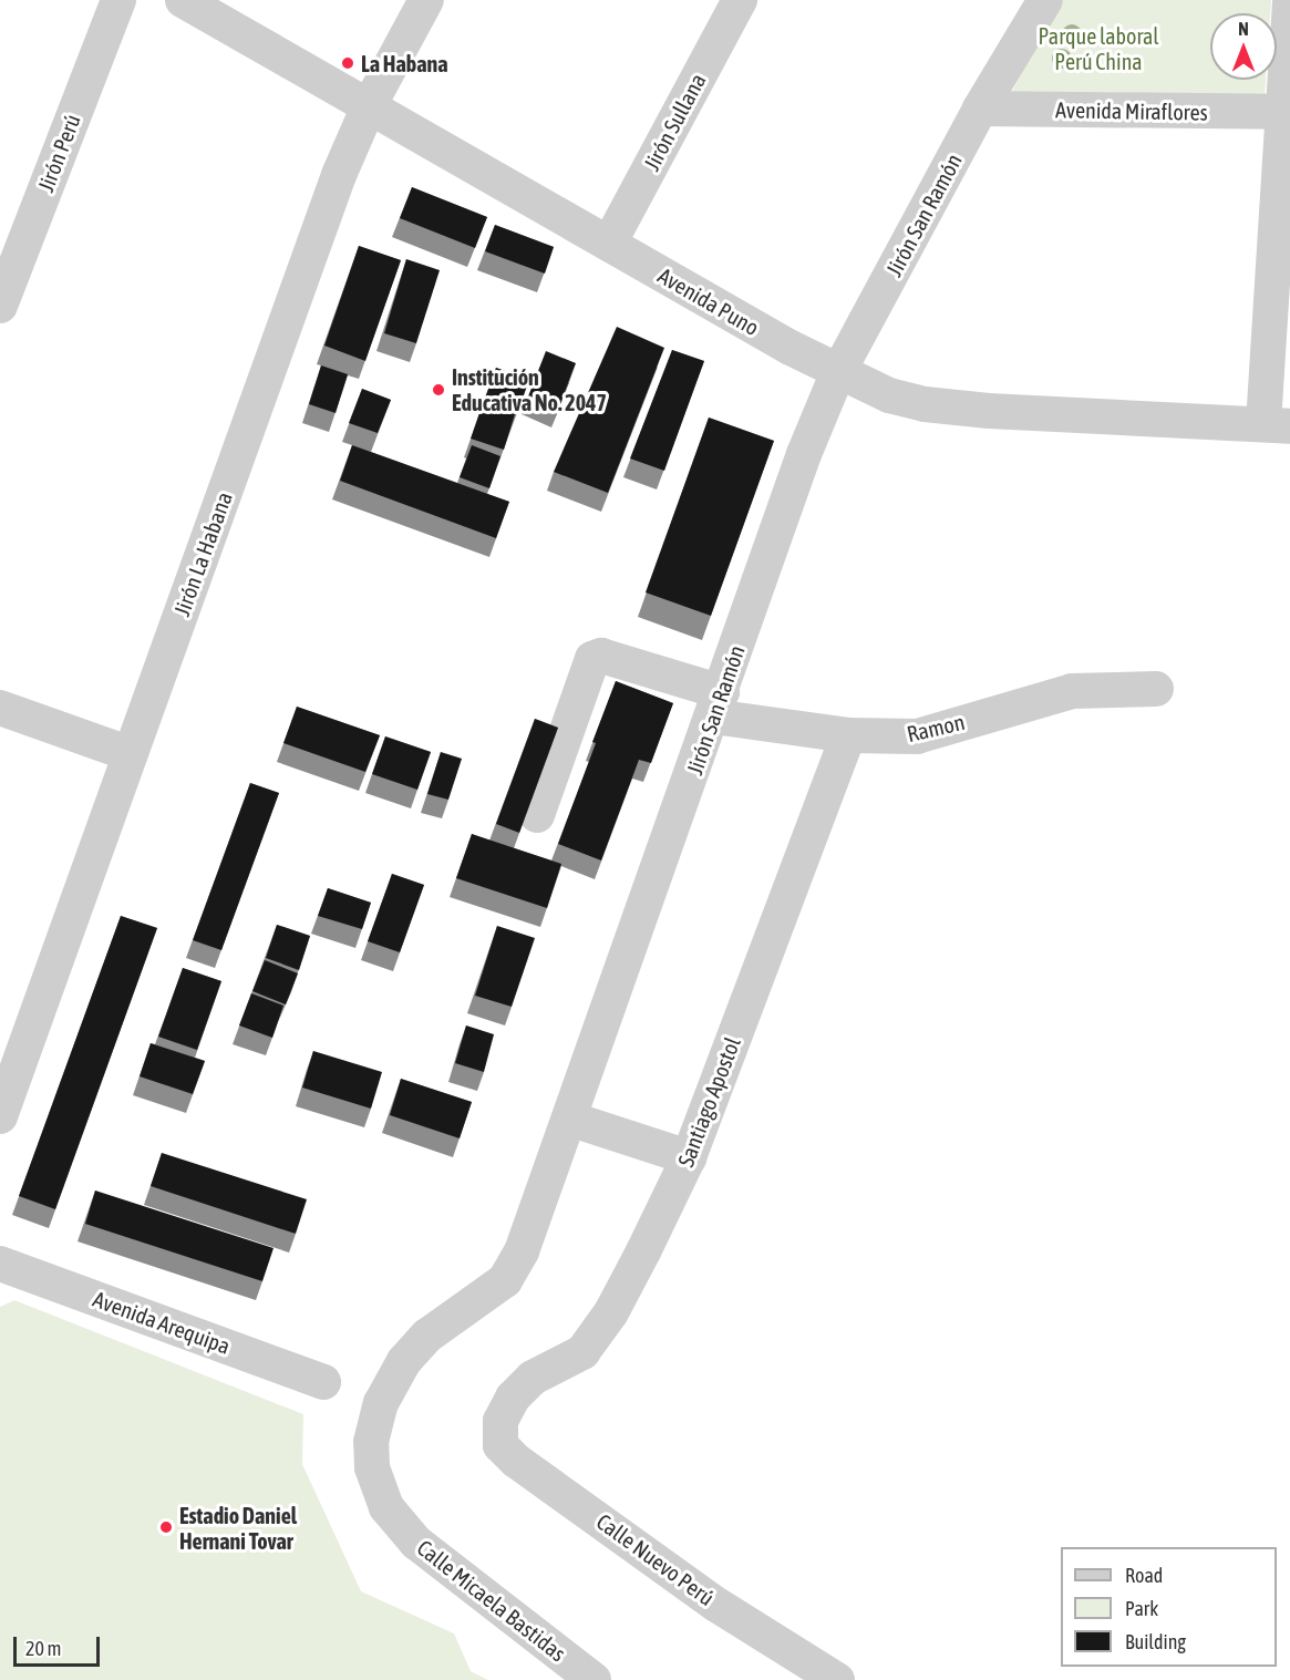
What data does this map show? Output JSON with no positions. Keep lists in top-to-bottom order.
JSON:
{
  "streets": {
    "street": [
      "Avenida Miraflores",
      "Jirón Sullana",
      "Jirón Perú",
      "Jirón San Ramón",
      "Avenida Puno",
      "Jirón La Habana",
      "Ramon",
      "Santiago Apostol",
      "Avenida Arequipa",
      "Calle Nuevo Perú",
      "Calle Micaela Bastidas"
    ]
  },
  "crossings": [
    ["Avenida Miraflores", "Jirón San Ramón"],
    ["Jirón Sullana", "Avenida Puno"],
    ["Jirón San Ramón", "Avenida Puno"],
    ["Jirón San Ramón", "Ramon"],
    ["Jirón San Ramón", "Calle Micaela Bastidas"],
    ["Avenida Puno", "Jirón La Habana"],
    ["Ramon", "Santiago Apostol"],
    ["Santiago Apostol", "Calle Nuevo Perú"]
  ],
  "parks": ["Parque laboral Perú China"],
  "places": ["La Habana", "Institución Educativa No. 2047", "Estadio Daniel Hernani Tovar"],
  "legend": ["Road", "Park", "Building"],
  "scale_bar": "20 m",
  "north": "top"
}
